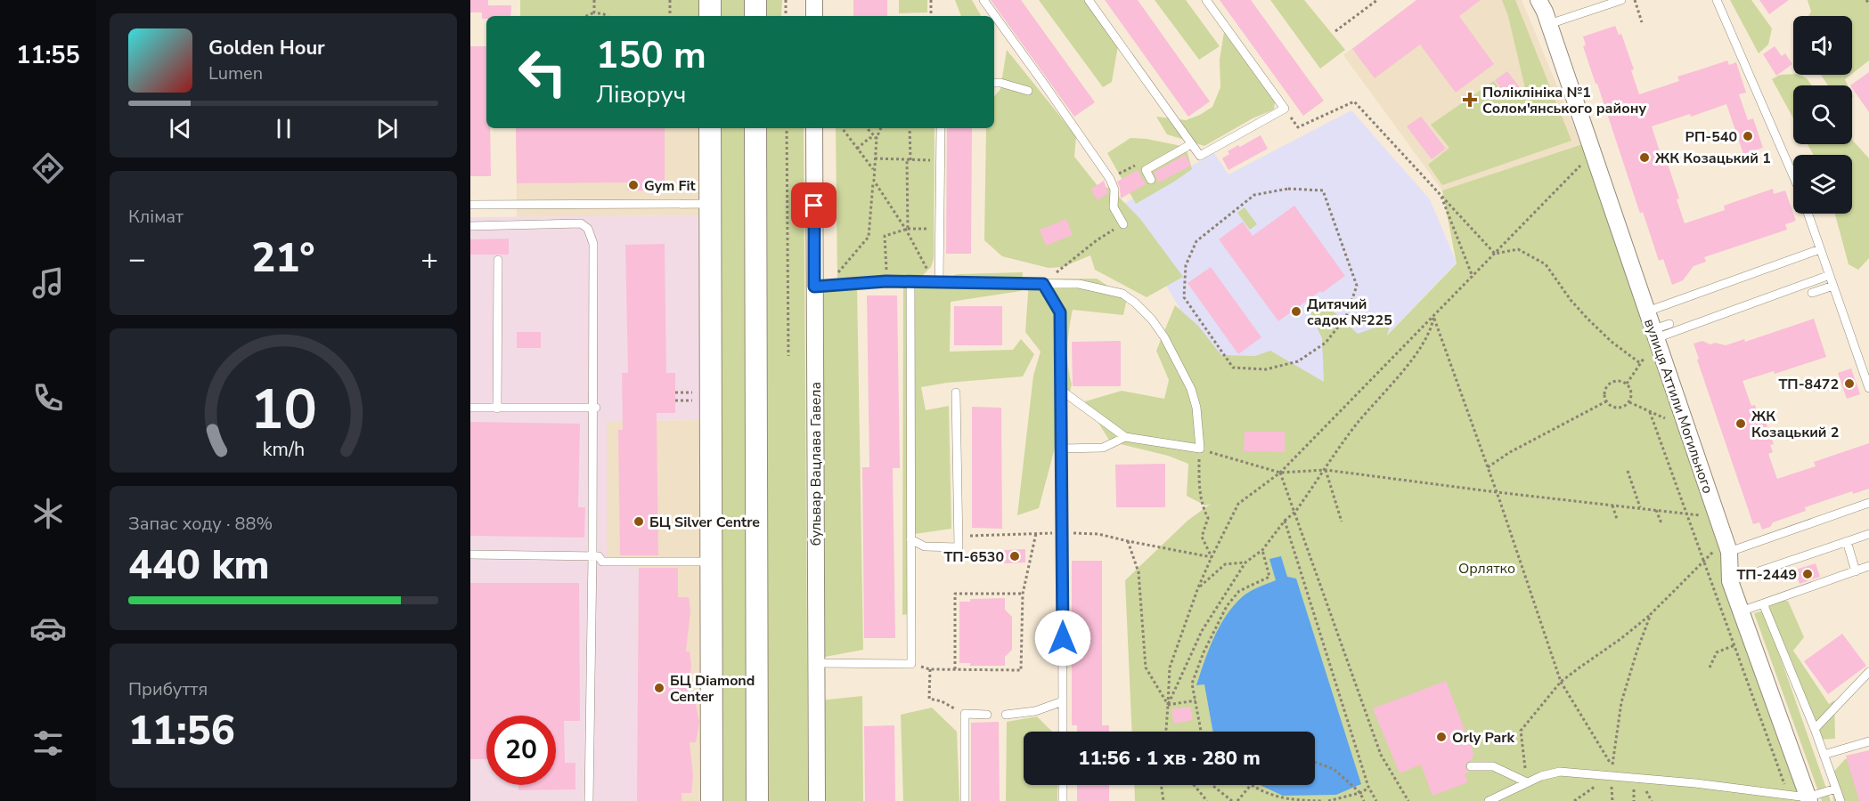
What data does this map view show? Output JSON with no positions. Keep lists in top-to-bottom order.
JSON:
{
  "streets": {
    "street": ["вулиця Аттили Могильного", "бульвар Вацлава Гавела"]
  },
  "parks": ["Орлятко"],
  "places": {
    "health": ["Поліклініка №1 Солом'янського району"],
    "other": [
      "РП-540",
      "ЖК Козацький 1",
      "Gym Fit",
      "Дитячий садок №225",
      "ТП-8472",
      "ЖК Козацький 2",
      "БЦ Silver Centre",
      "ТП-6530",
      "ТП-2449",
      "БЦ Diamond Center",
      "Orly Park"
    ]
  },
  "page": {
    "tabs": "11:55",
    "turn": ["150 m", "Ліворуч"],
    "song": ["Golden Hour", "Lumen"],
    "tile": [
      "Клімат",
      ["Запас ходу · 88%", "440 km"],
      ["Прибуття", "11:56"]
    ],
    "heat": ["−", "21°", "+"],
    "limit": "20",
    "trip": "11:56 · 1 хв · 280 m",
    "gauge": ["10", "km/h"]
  }
}
